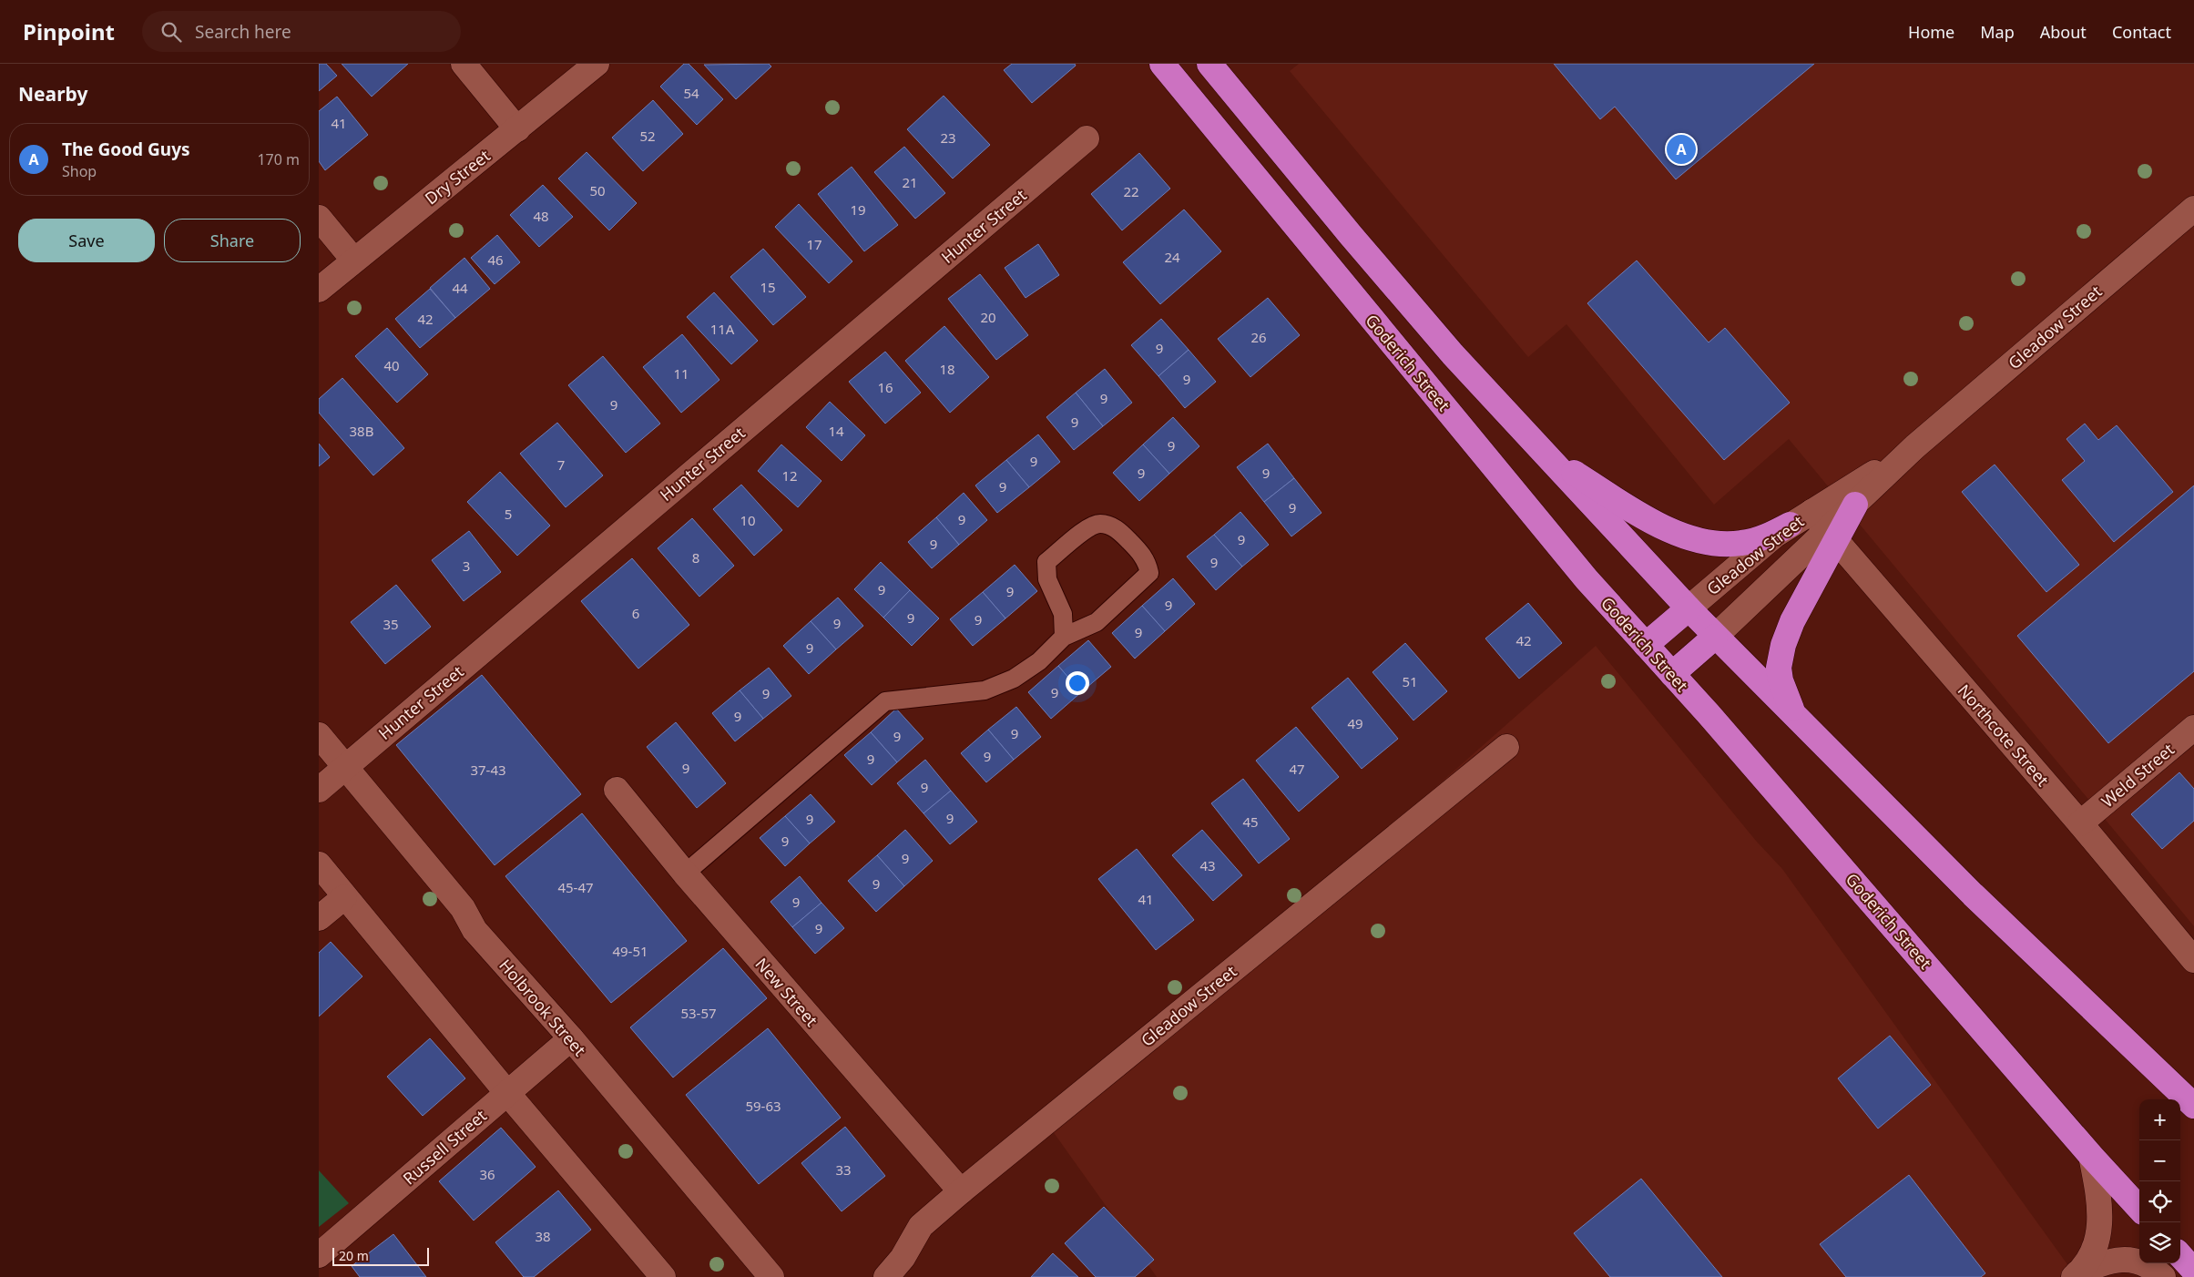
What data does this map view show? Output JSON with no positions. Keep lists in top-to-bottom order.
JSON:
{
  "streets": {
    "highway": ["Goderich Street"],
    "street": [
      "Dry Street",
      "Hunter Street",
      "Gleadow Street",
      "Northcote Street",
      "Weld Street",
      "New Street",
      "Holbrook Street",
      "Russell Street"
    ]
  },
  "crossings": [
    ["Hunter Street", "Holbrook Street"],
    ["Gleadow Street", "Northcote Street"],
    ["Gleadow Street", "New Street"],
    ["Northcote Street", "Weld Street"],
    ["Holbrook Street", "Russell Street"]
  ],
  "house_numbers": [
    "54",
    "41",
    "52",
    "23",
    "21",
    "50",
    "22",
    "19",
    "48",
    "17",
    "24",
    "46",
    "15",
    "44",
    "20",
    "42",
    "11A",
    "26",
    "9",
    "40",
    "18",
    "11",
    "9",
    "16",
    "9",
    "9",
    "9",
    "38B",
    "14",
    "9",
    "9",
    "7",
    "9",
    "9",
    "12",
    "9",
    "9",
    "5",
    "9",
    "10",
    "9",
    "9",
    "8",
    "9",
    "3",
    "9",
    "9",
    "9",
    "6",
    "9",
    "9",
    "9",
    "35",
    "9",
    "42",
    "9",
    "51",
    "9",
    "9",
    "9",
    "49",
    "9",
    "9",
    "9",
    "9",
    "9",
    "47",
    "37-43",
    "9",
    "9",
    "9",
    "45",
    "9",
    "9",
    "43",
    "9",
    "45-47",
    "41",
    "9",
    "9",
    "49-51",
    "53-57",
    "59-63",
    "33",
    "36",
    "38"
  ],
  "scale_bar": "20 m",
  "page": {
    "header": "Pinpoint",
    "search": "Search here",
    "nav": [
      "Home",
      "Map",
      "About",
      "Contact"
    ],
    "heading": "Nearby",
    "list": [
      {
        "mark": "A",
        "name": "The Good Guys",
        "note": "Shop",
        "value": "170 m"
      }
    ],
    "pins": "A",
    "buttons": ["Save", "Share"],
    "map_buttons": ["+", "−"],
    "scale": "20 m"
  }
}
